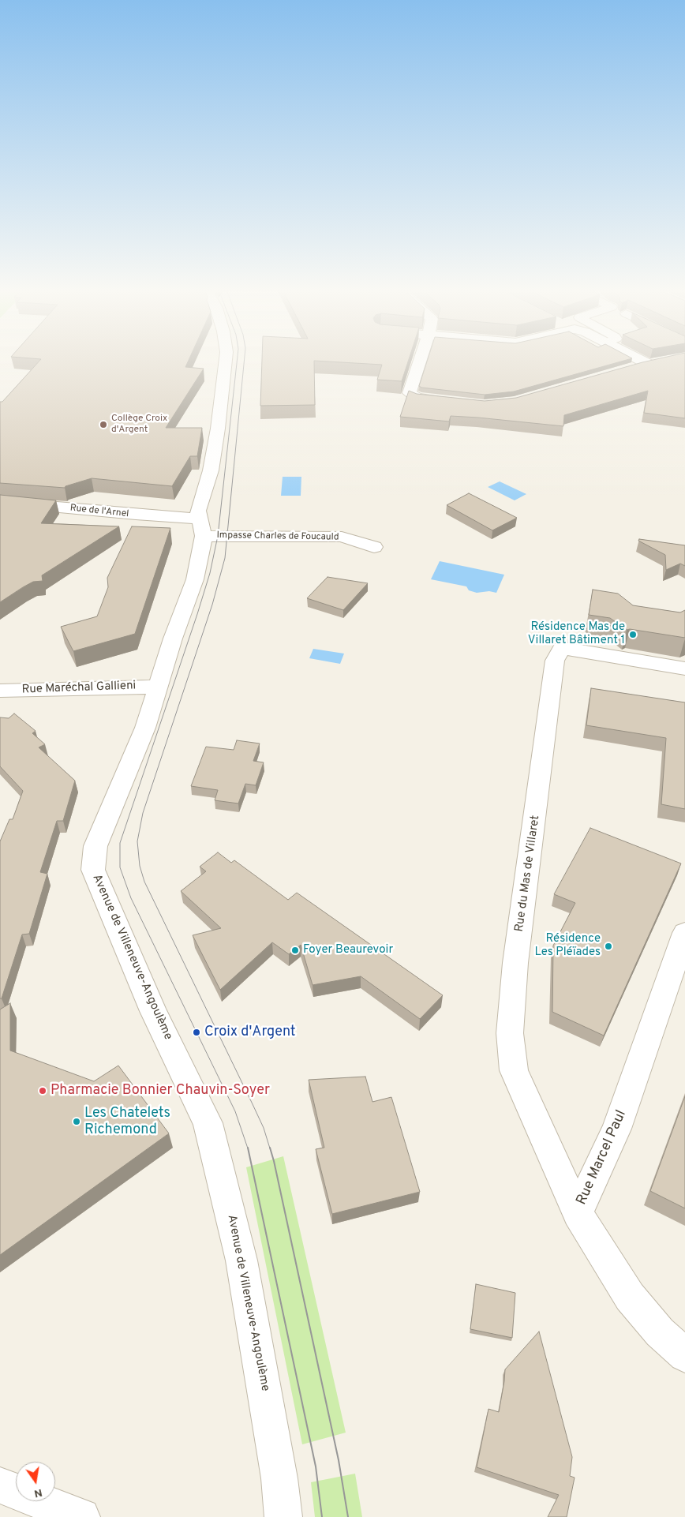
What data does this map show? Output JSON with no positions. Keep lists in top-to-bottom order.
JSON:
{
  "streets": {
    "street": [
      "Rue de l'Arnel",
      "Impasse Charles de Foucauld",
      "Rue Maréchal Gallieni",
      "Rue du Mas de Villaret",
      "Avenue de Villeneuve-Angoulème",
      "Rue Marcel Paul"
    ]
  },
  "crossings": [
    ["Rue de l'Arnel", "Impasse Charles de Foucauld"],
    ["Rue de l'Arnel", "Avenue de Villeneuve-Angoulème"],
    ["Impasse Charles de Foucauld", "Avenue de Villeneuve-Angoulème"],
    ["Rue Maréchal Gallieni", "Avenue de Villeneuve-Angoulème"],
    ["Rue du Mas de Villaret", "Rue Marcel Paul"]
  ],
  "places": [
    "Collège Croix d'Argent",
    "Résidence Mas de Villaret Bâtiment 1",
    "Résidence Les Pléïades",
    "Foyer Beaurevoir",
    "Croix d'Argent",
    "Pharmacie Bonnier Chauvin-Soyer",
    "Les Chatelets Richemond"
  ],
  "north": "bottom"
}
